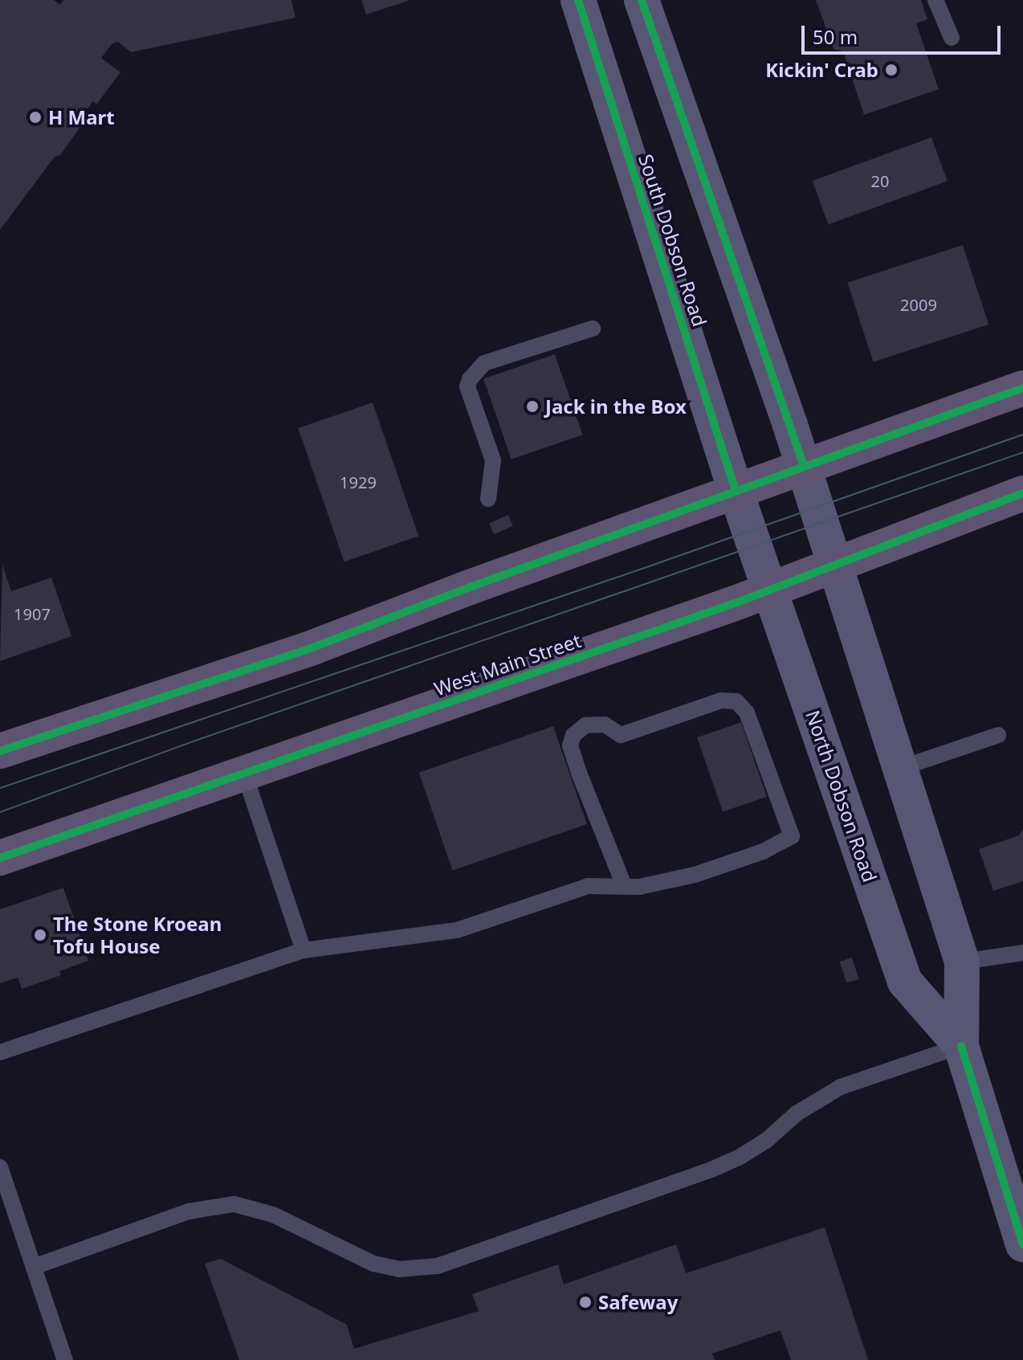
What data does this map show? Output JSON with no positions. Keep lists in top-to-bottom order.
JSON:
{
  "streets": {
    "main road": ["South Dobson Road", "West Main Street", "North Dobson Road"]
  },
  "crossings": [
    ["South Dobson Road", "North Dobson Road"],
    ["West Main Street", "North Dobson Road"]
  ],
  "places": [
    "Kickin' Crab",
    "H Mart",
    "Jack in the Box",
    "The Stone Kroean Tofu House",
    "Safeway"
  ],
  "house_numbers": [
    "20",
    "2009",
    "1929",
    "1907"
  ],
  "scale_bar": "50 m"
}
